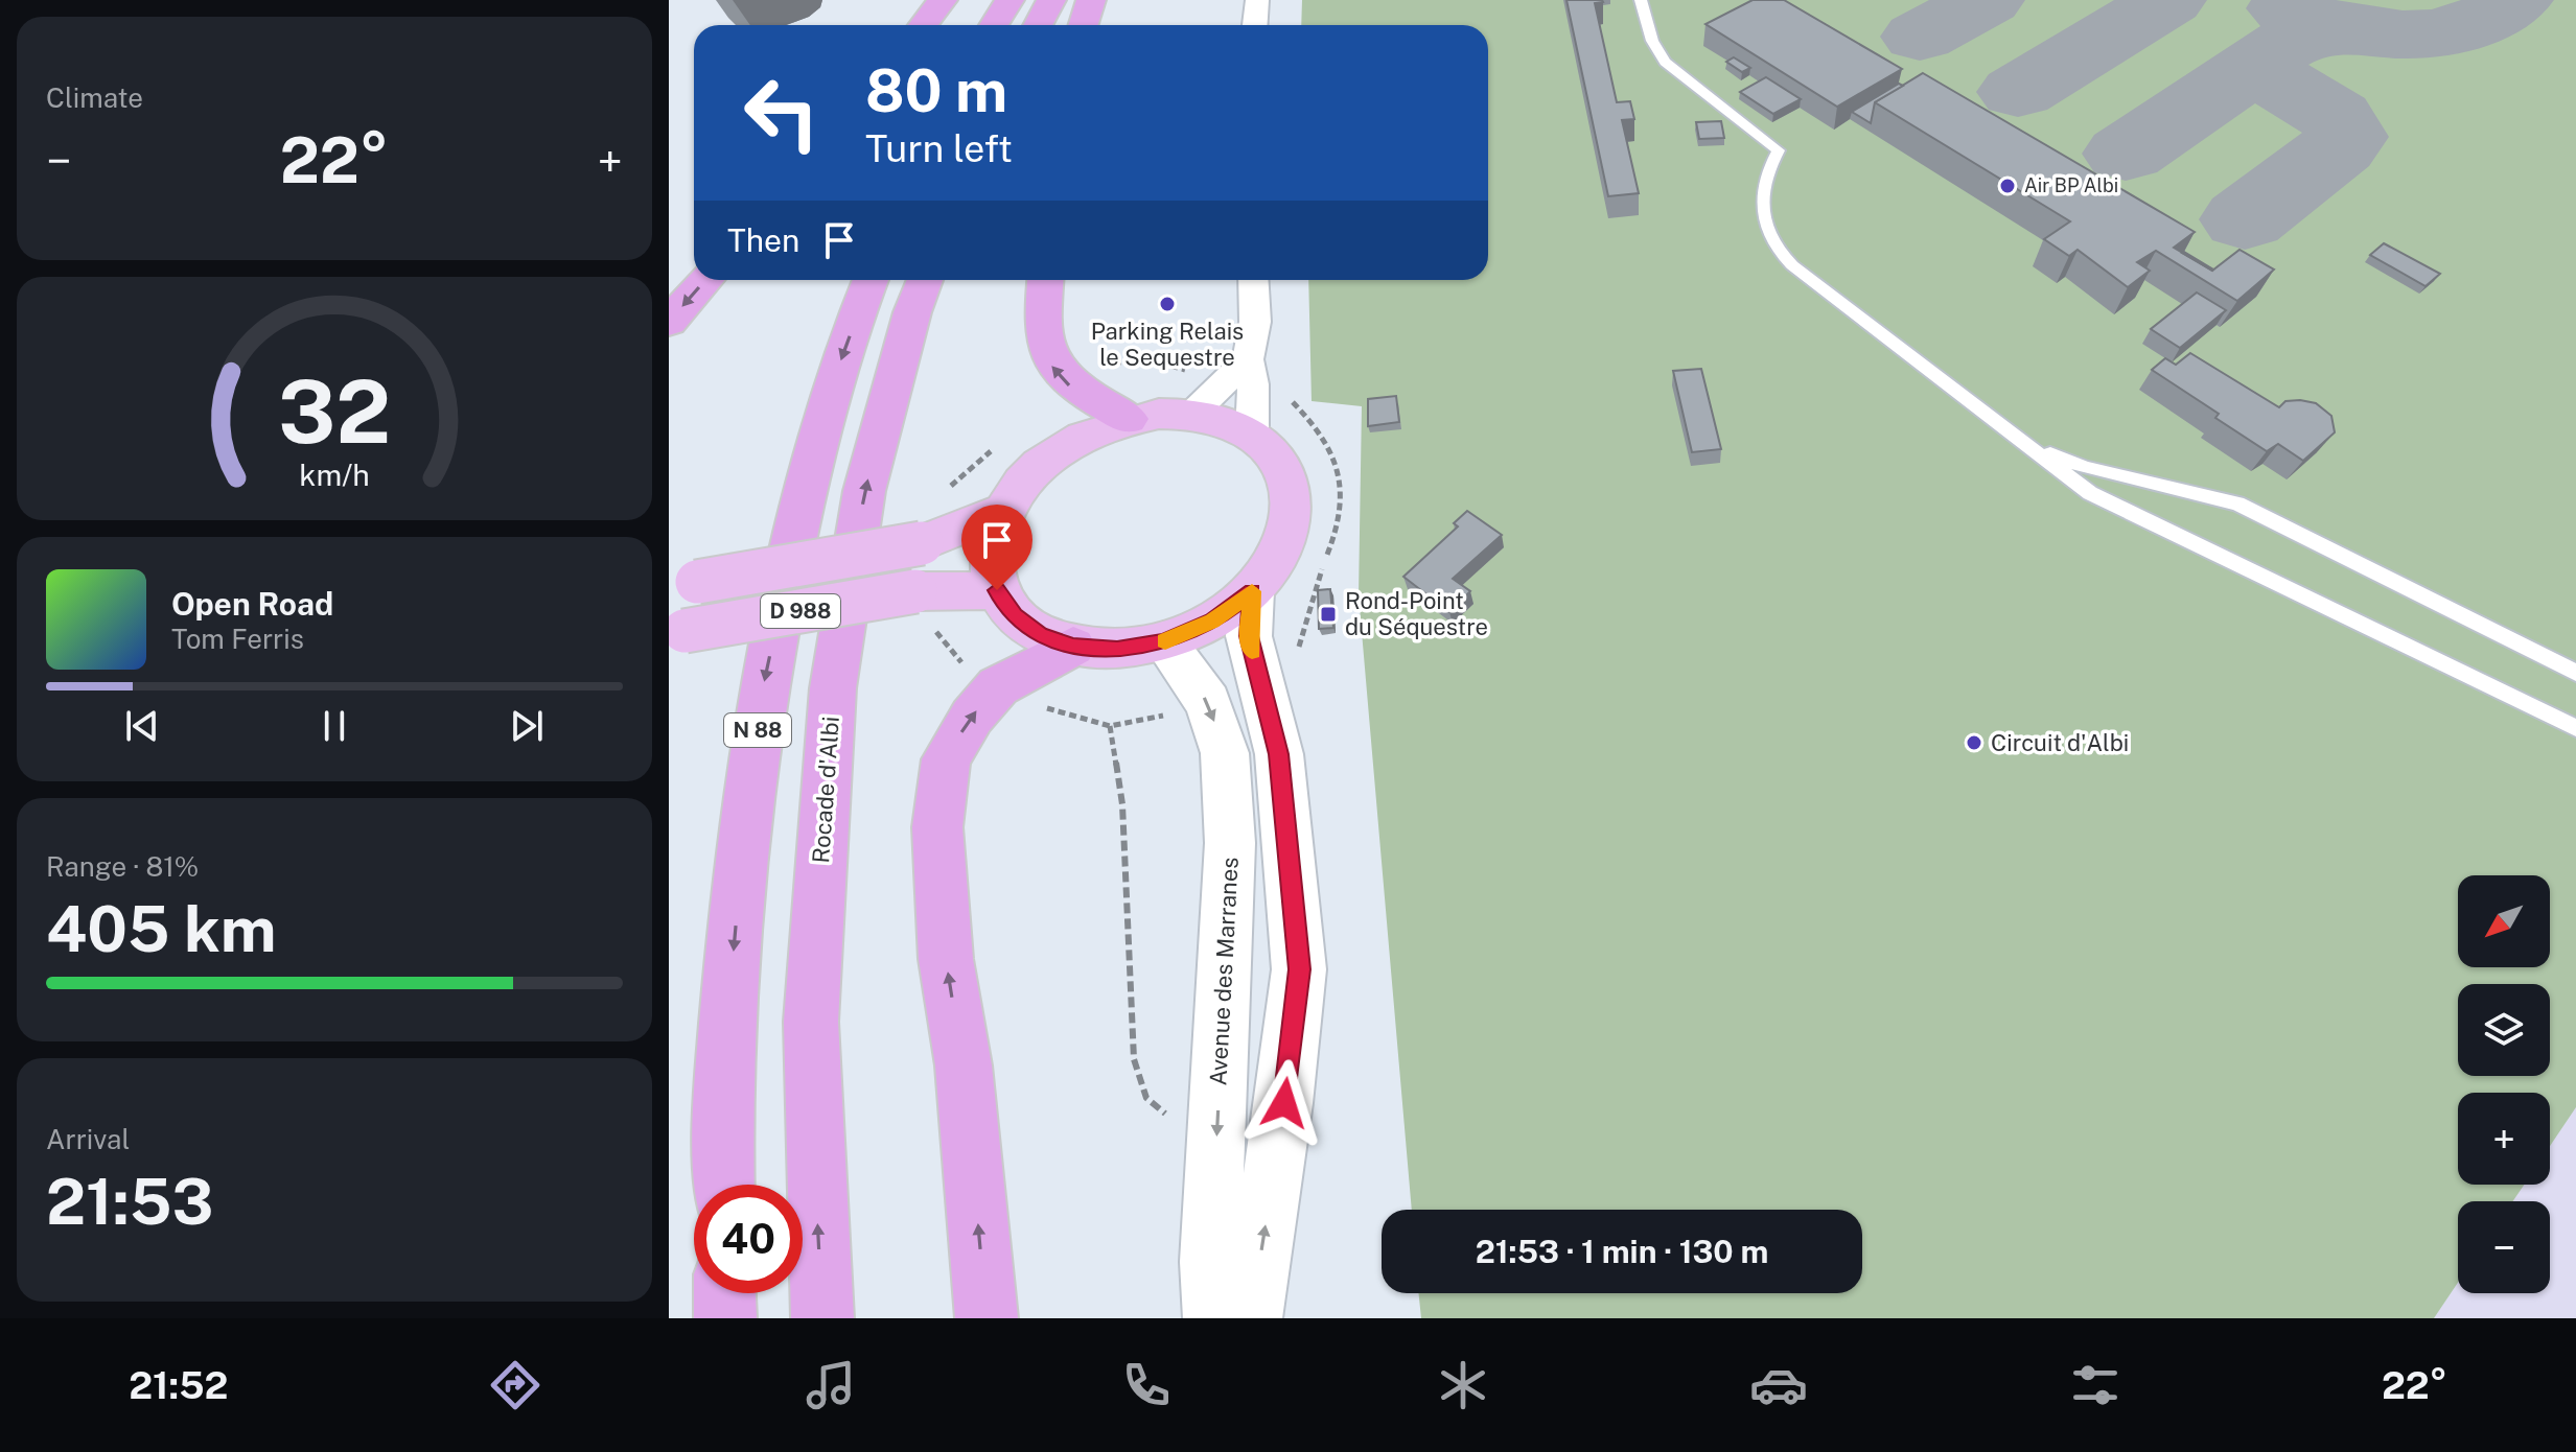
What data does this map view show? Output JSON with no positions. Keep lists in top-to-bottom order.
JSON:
{
  "streets": {
    "highway": ["N 88", "Rocade d'Albi"],
    "main road": ["D 988"],
    "street": ["Avenue des Marranes"]
  },
  "crossings": [
    ["D 988", "Avenue des Marranes"]
  ],
  "places": {
    "other": ["Air BP Albi", "Parking Relais le Sequestre", "Circuit d'Albi"],
    "transit": ["Rond-Point du Séquestre"]
  },
  "north": "bottom left",
  "page": {
    "tile": [
      "Climate",
      ["Range · 81%", "405 km"],
      ["Arrival", "21:53"]
    ],
    "turn": ["80 m", "Turn left"],
    "heat": ["−", "22°", "+"],
    "then": "Then",
    "song": ["Open Road", "Tom Ferris"],
    "map_buttons": ["+", "−"],
    "limit": "40",
    "trip": "21:53 · 1 min · 130 m",
    "tabs": ["21:52", "22°"],
    "gauge": ["32", "km/h"]
  }
}
